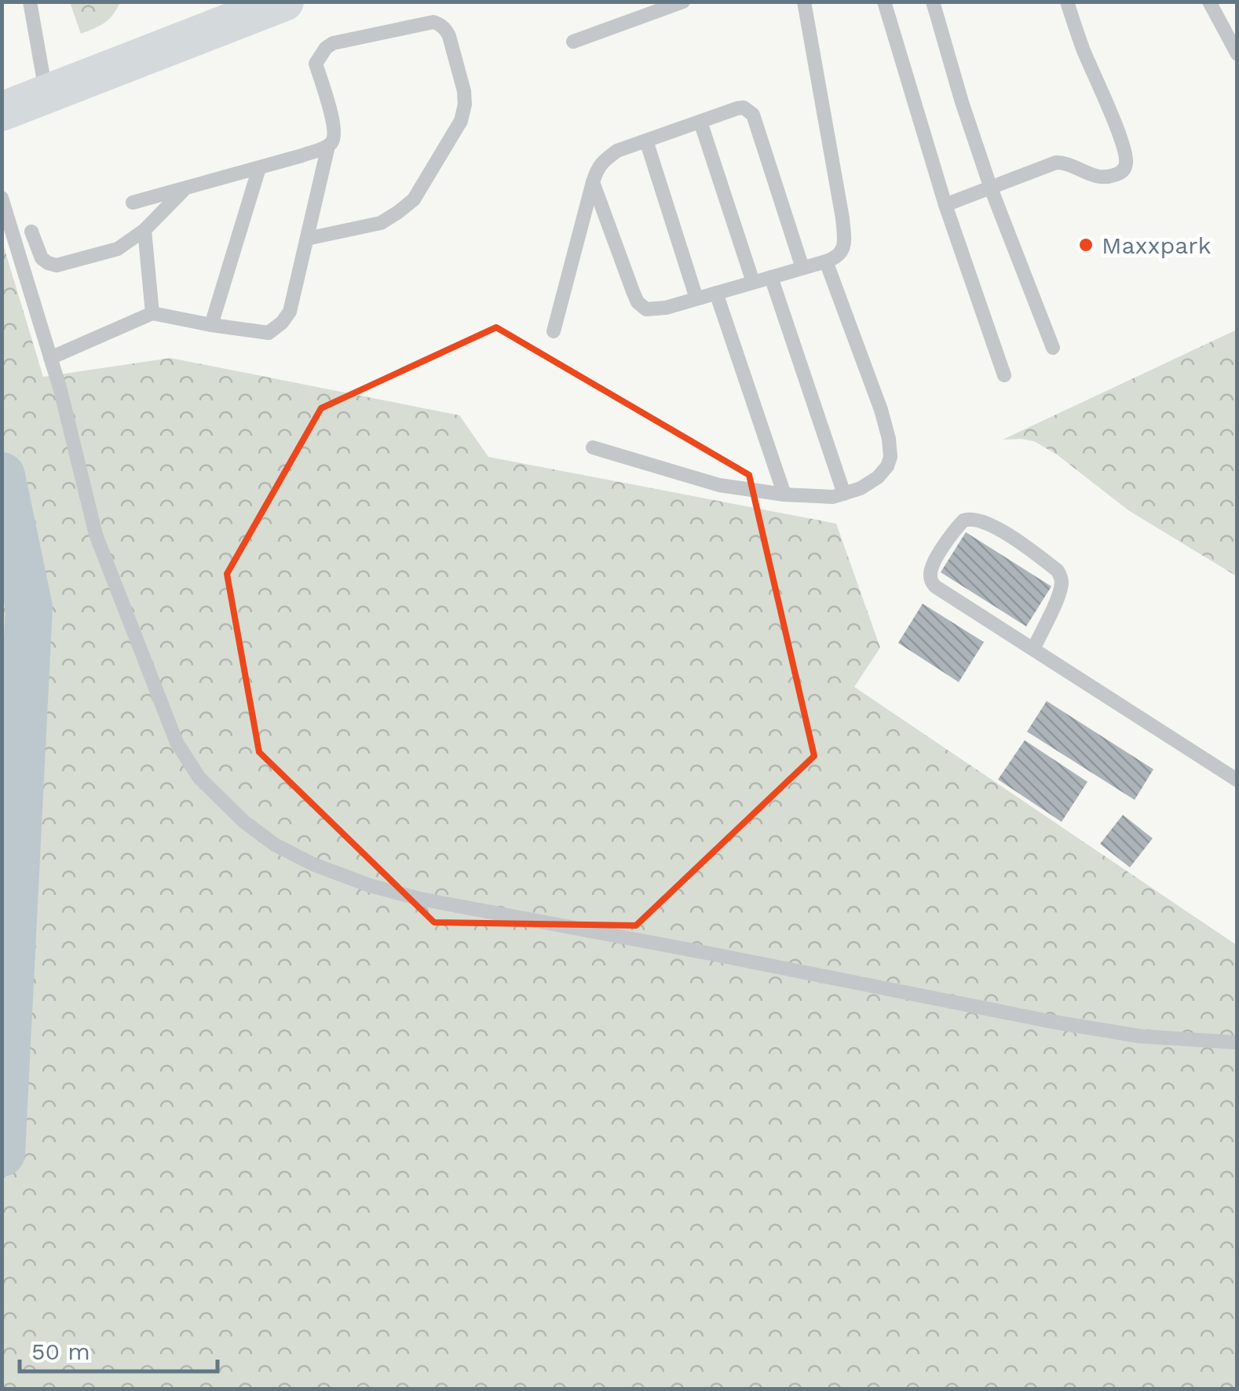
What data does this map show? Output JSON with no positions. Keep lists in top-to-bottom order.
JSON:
{
  "places": ["Maxxpark"],
  "scale_bar": "50 m"
}
